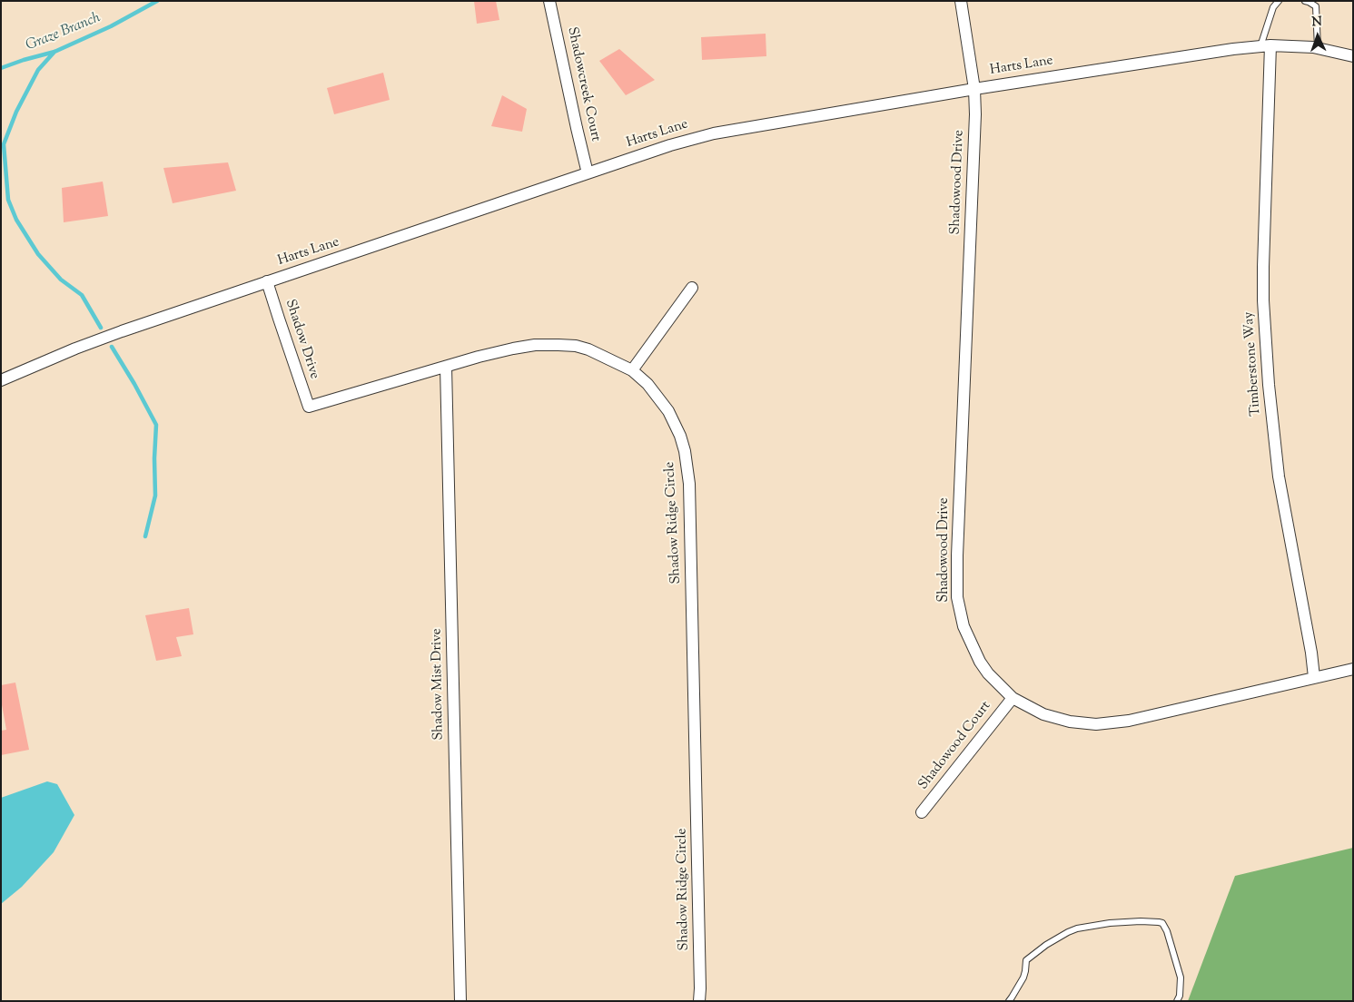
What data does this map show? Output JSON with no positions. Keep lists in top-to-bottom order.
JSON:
{
  "streets": {
    "street": [
      "Harts Lane",
      "Shadowcreek Court",
      "Shadowood Drive",
      "Shadow Drive",
      "Timberstone Way",
      "Shadow Ridge Circle",
      "Shadow Mist Drive",
      "Shadowood Court"
    ]
  },
  "crossings": [
    ["Harts Lane", "Shadowcreek Court"],
    ["Harts Lane", "Shadowood Drive"],
    ["Harts Lane", "Shadow Drive"],
    ["Harts Lane", "Timberstone Way"],
    ["Shadowood Drive", "Timberstone Way"],
    ["Shadowood Drive", "Shadowood Court"],
    ["Shadow Drive", "Shadow Ridge Circle"],
    ["Shadow Ridge Circle", "Shadow Mist Drive"]
  ],
  "water": ["Graze Branch"],
  "north": "top"
}
